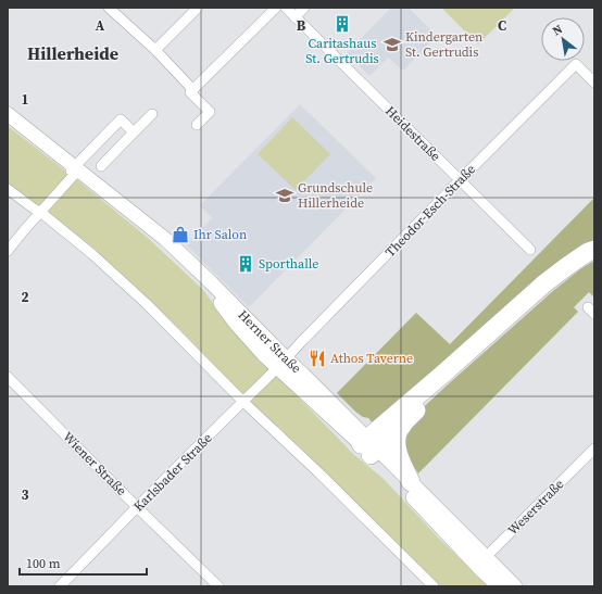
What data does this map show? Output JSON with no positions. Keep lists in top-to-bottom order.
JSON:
{
  "streets": {
    "main road": ["Herner Straße"],
    "street": [
      "Heidestraße",
      "Theodor-Esch-Straße",
      "Wiener Straße",
      "Karlsbader Straße",
      "Weserstraße"
    ]
  },
  "crossings": [
    ["Heidestraße", "Theodor-Esch-Straße"],
    ["Theodor-Esch-Straße", "Herner Straße"],
    ["Theodor-Esch-Straße", "Karlsbader Straße"],
    ["Herner Straße", "Karlsbader Straße"],
    ["Herner Straße", "Weserstraße"],
    ["Wiener Straße", "Karlsbader Straße"]
  ],
  "districts": ["Hillerheide"],
  "places": {
    "building": ["Caritashaus St. Gertrudis", "Sporthalle"],
    "school or university": ["Kindergarten St. Gertrudis", "Grundschule Hillerheide"],
    "shop": ["Ihr Salon"],
    "restaurant": ["Athos Taverne"]
  },
  "scale_bar": "100 m",
  "north": "top left",
  "grid": {
    "columns": ["A", "B", "C"],
    "rows": ["1", "2", "3"]
  }
}
